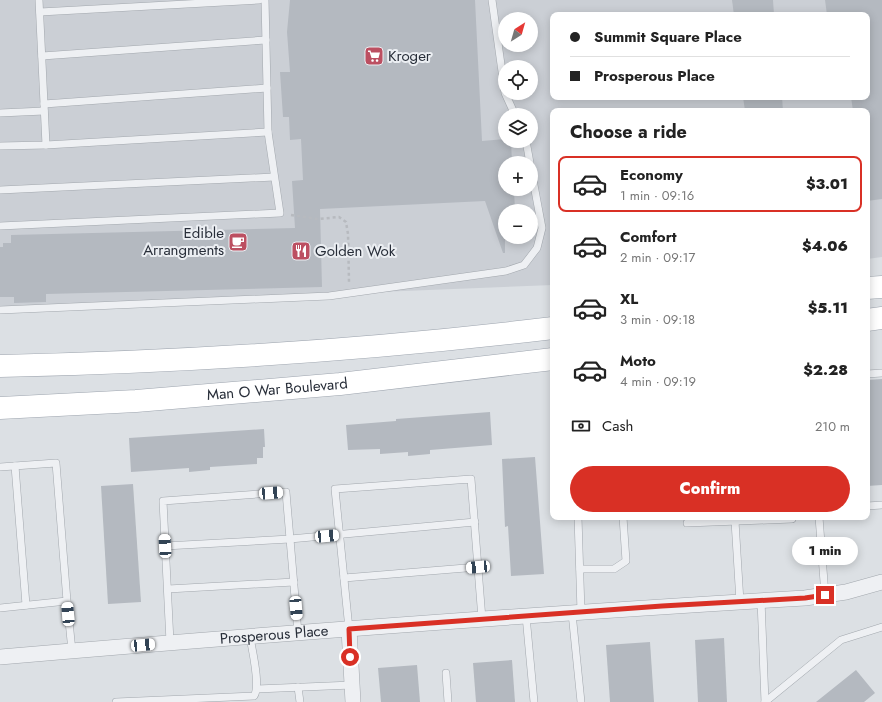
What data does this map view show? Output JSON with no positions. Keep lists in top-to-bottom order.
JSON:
{
  "streets": {
    "main road": ["Man O War Boulevard"],
    "street": ["Prosperous Place"]
  },
  "places": {
    "supermarket": ["Kroger"],
    "cafe": ["Edible Arrangments"],
    "restaurant": ["Golden Wok"]
  },
  "north": "top right",
  "page": {
    "map_buttons": ["+", "−"],
    "banner": ["Summit Square Place", "Prosperous Place"],
    "heading": "Choose a ride",
    "list": [
      {
        "name": "Economy",
        "note": "1 min · 09:16",
        "value": "$3.01"
      },
      {
        "name": "Comfort",
        "note": "2 min · 09:17",
        "value": "$4.06"
      },
      {
        "name": "XL",
        "note": "3 min · 09:18",
        "value": "$5.11"
      },
      {
        "name": "Moto",
        "note": "4 min · 09:19",
        "value": "$2.28"
      }
    ],
    "pay": ["Cash", "210 m"],
    "buttons": "Confirm",
    "bubble": "1 min"
  }
}
